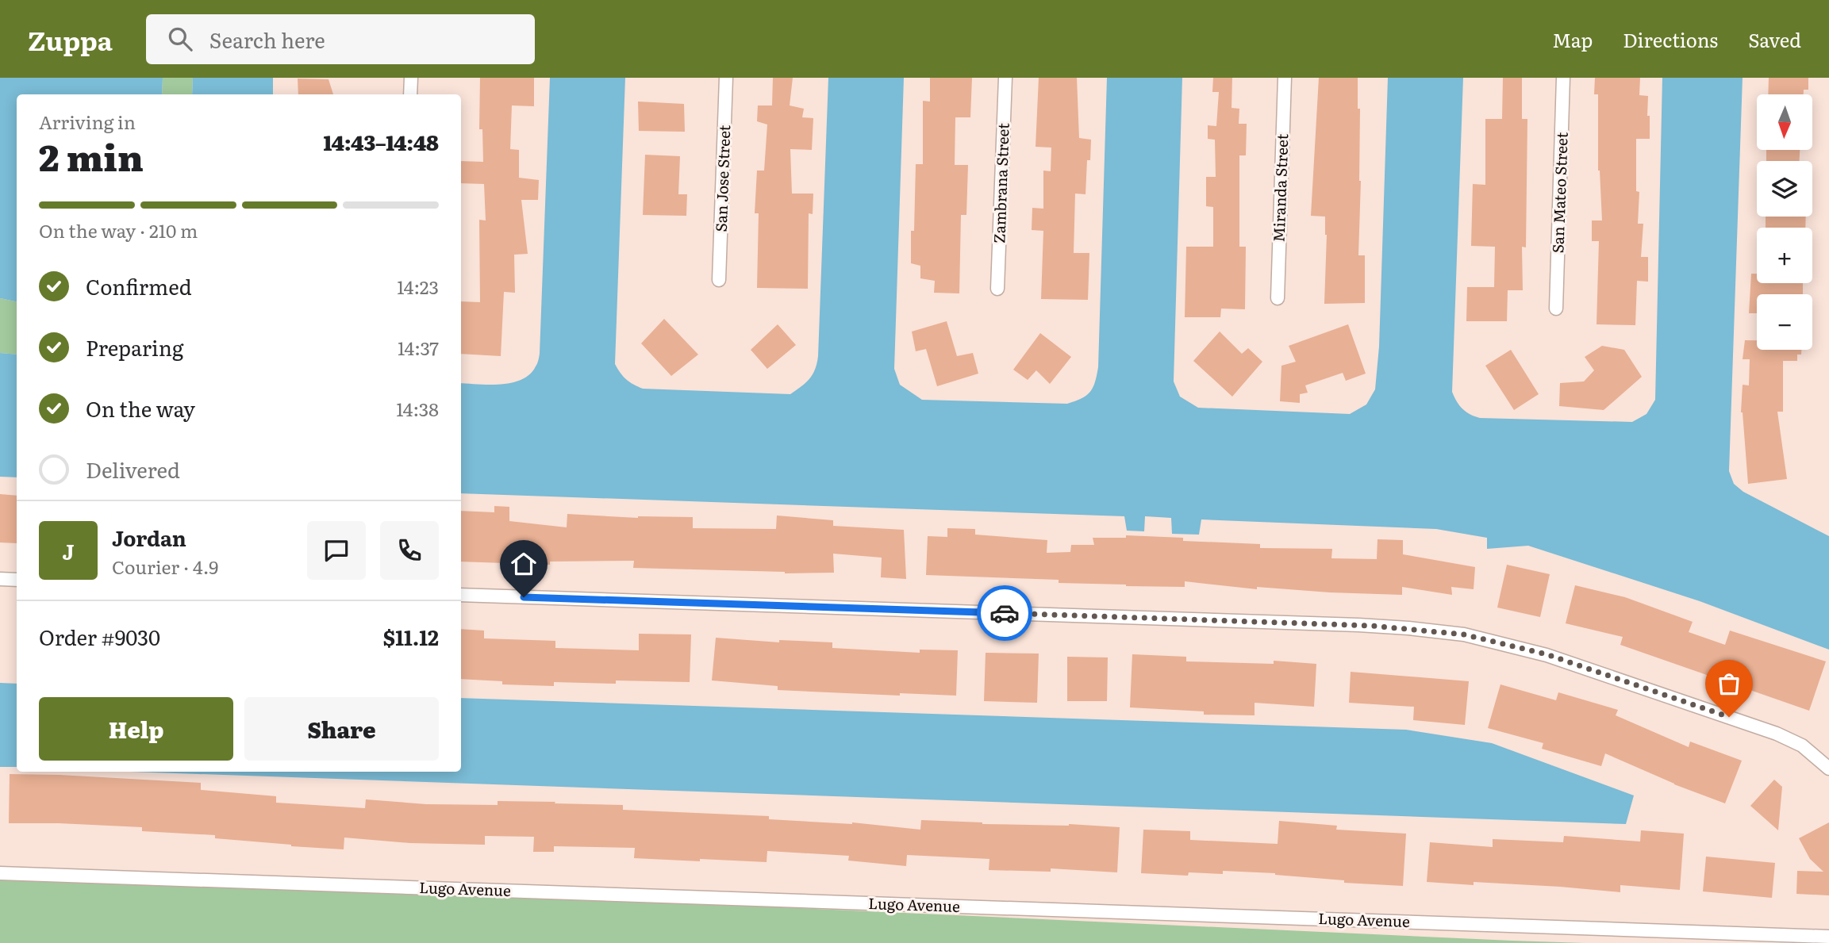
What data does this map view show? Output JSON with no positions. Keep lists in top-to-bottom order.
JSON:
{
  "streets": {
    "street": [
      "San Jose Street",
      "Zambrana Street",
      "Miranda Street",
      "San Mateo Street",
      "Lugo Avenue"
    ]
  },
  "north": "bottom",
  "page": {
    "header": "Zuppa",
    "search": "Search here",
    "nav": ["Map", "Directions", "Saved"],
    "map_buttons": ["+", "−"],
    "heading": ["2 min", "Arriving in", "14:43–14:48"],
    "panel": [
      "Jordan",
      "Courier · 4.9",
      "Order #9030",
      "$11.12"
    ],
    "bar": "On the way · 210 m",
    "list": [
      ["Confirmed", "14:23"],
      ["Preparing", "14:37"],
      ["On the way", "14:38"],
      "Delivered"
    ],
    "round": "J",
    "buttons": ["Help", "Share"]
  }
}
